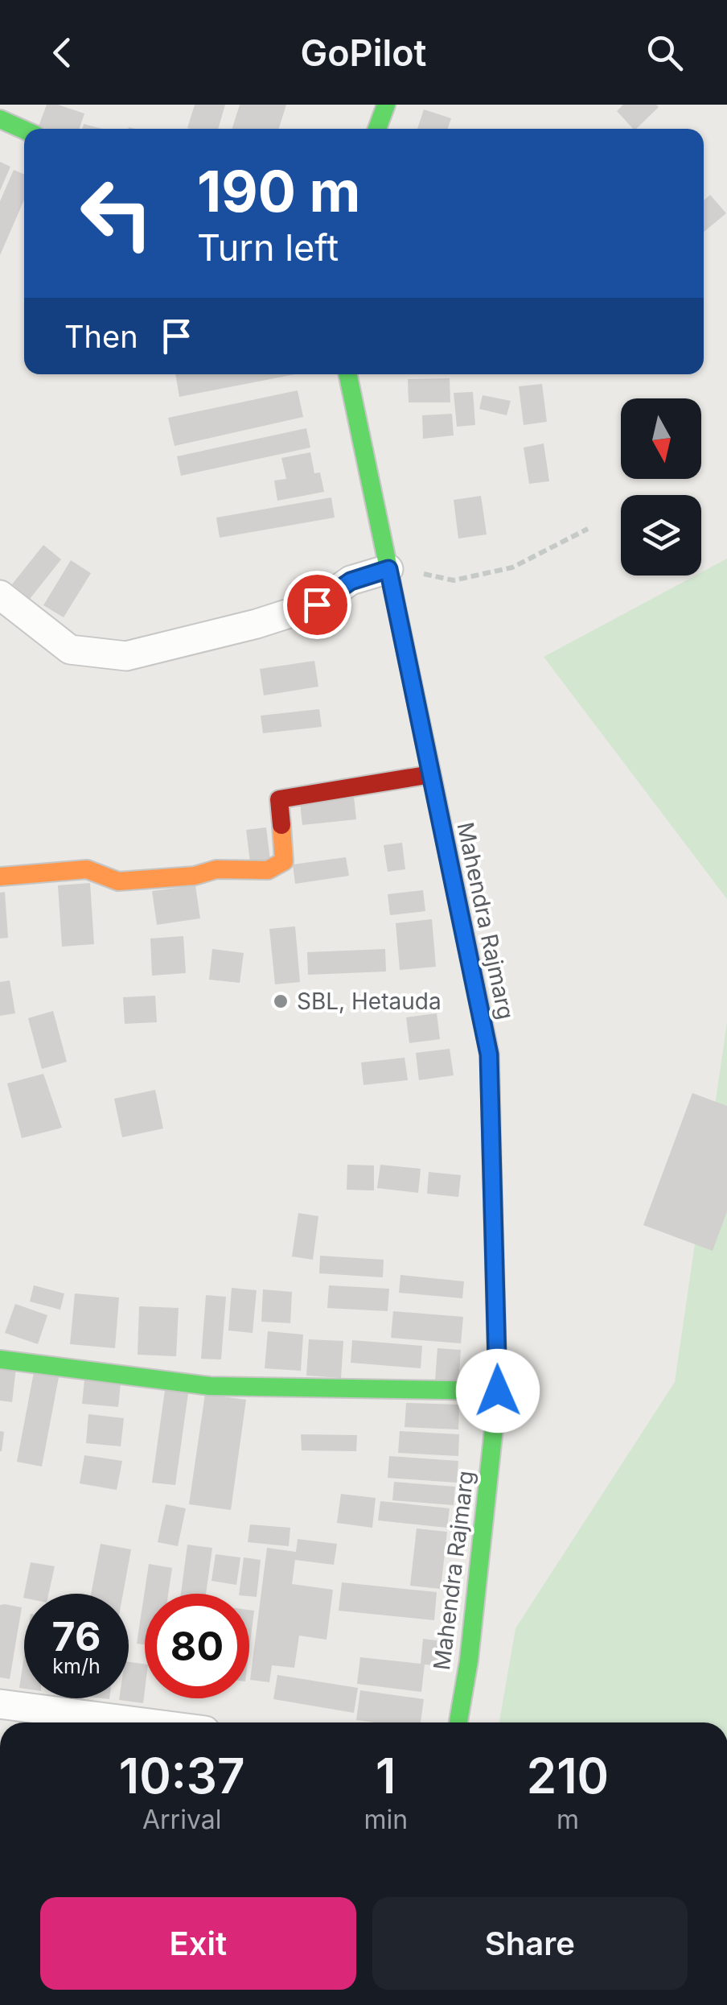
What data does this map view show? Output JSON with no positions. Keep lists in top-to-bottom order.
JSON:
{
  "streets": {
    "main road": ["Mahendra Rajmarg"]
  },
  "places": ["SBL, Hetauda"],
  "north": "bottom",
  "page": {
    "header": "GoPilot",
    "turn": ["190 m", "Turn left"],
    "then": "Then",
    "speed": "76 km/h",
    "limit": "80",
    "eta": [
      "10:37",
      "Arrival",
      "1",
      "min",
      "210",
      "m"
    ],
    "buttons": ["Exit", "Share"]
  }
}
